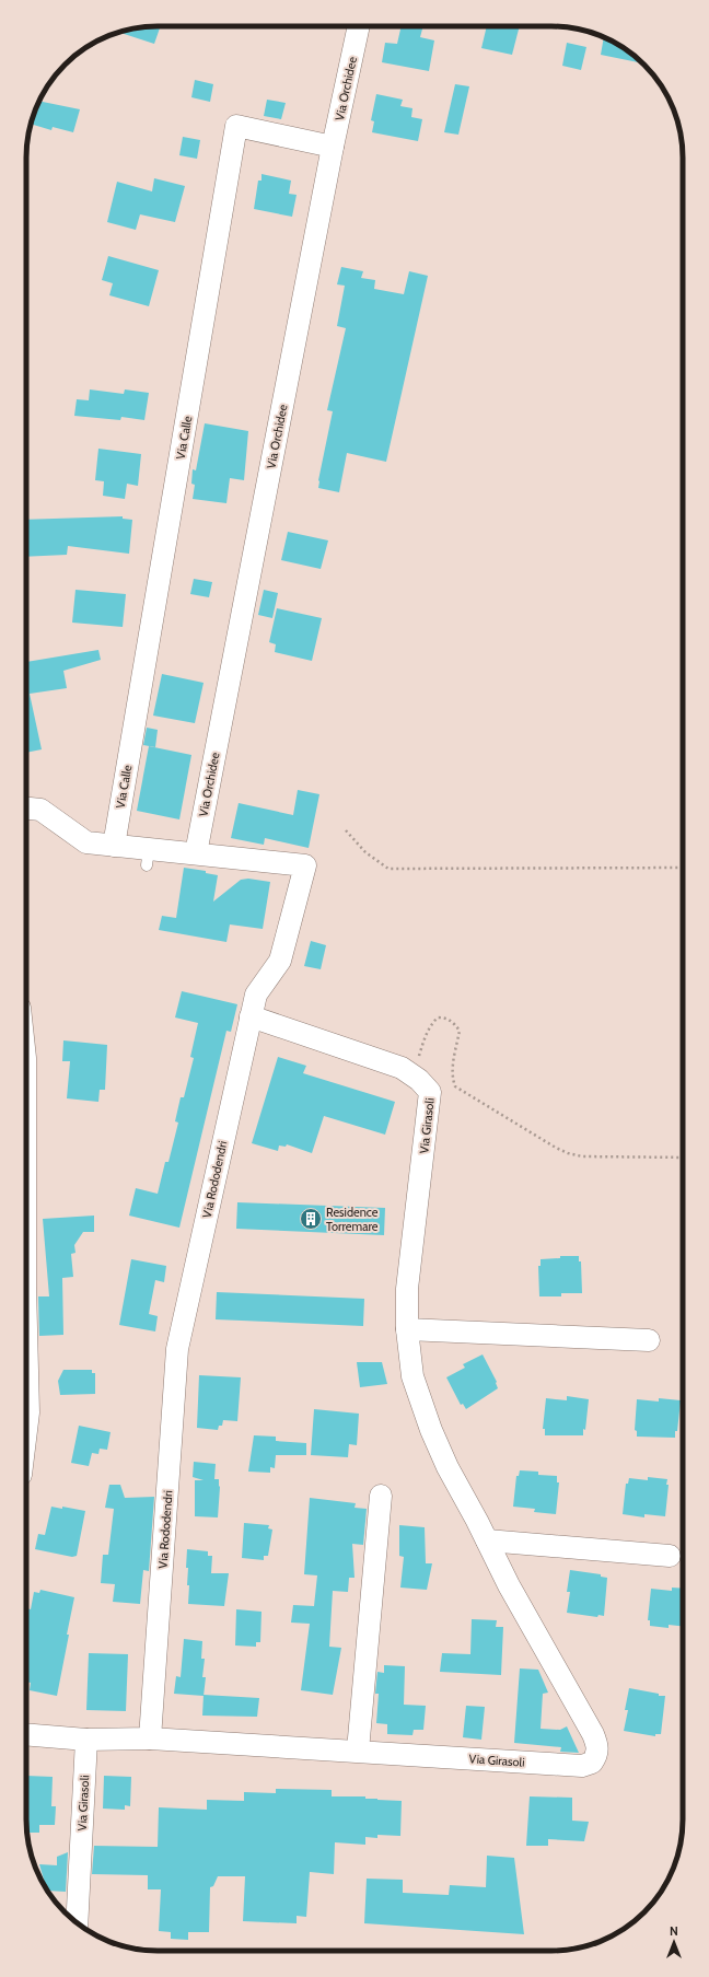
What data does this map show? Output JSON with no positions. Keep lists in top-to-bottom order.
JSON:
{
  "streets": {
    "street": [
      "Via Orchidee",
      "Via Calle",
      "Via Girasoli",
      "Via Rododendri"
    ]
  },
  "crossings": [
    ["Via Orchidee", "Via Calle"],
    ["Via Orchidee", "Via Rododendri"],
    ["Via Calle", "Via Rododendri"],
    ["Via Girasoli", "Via Rododendri"]
  ],
  "places": {
    "building": ["Residence Torremare"]
  },
  "north": "top"
}
